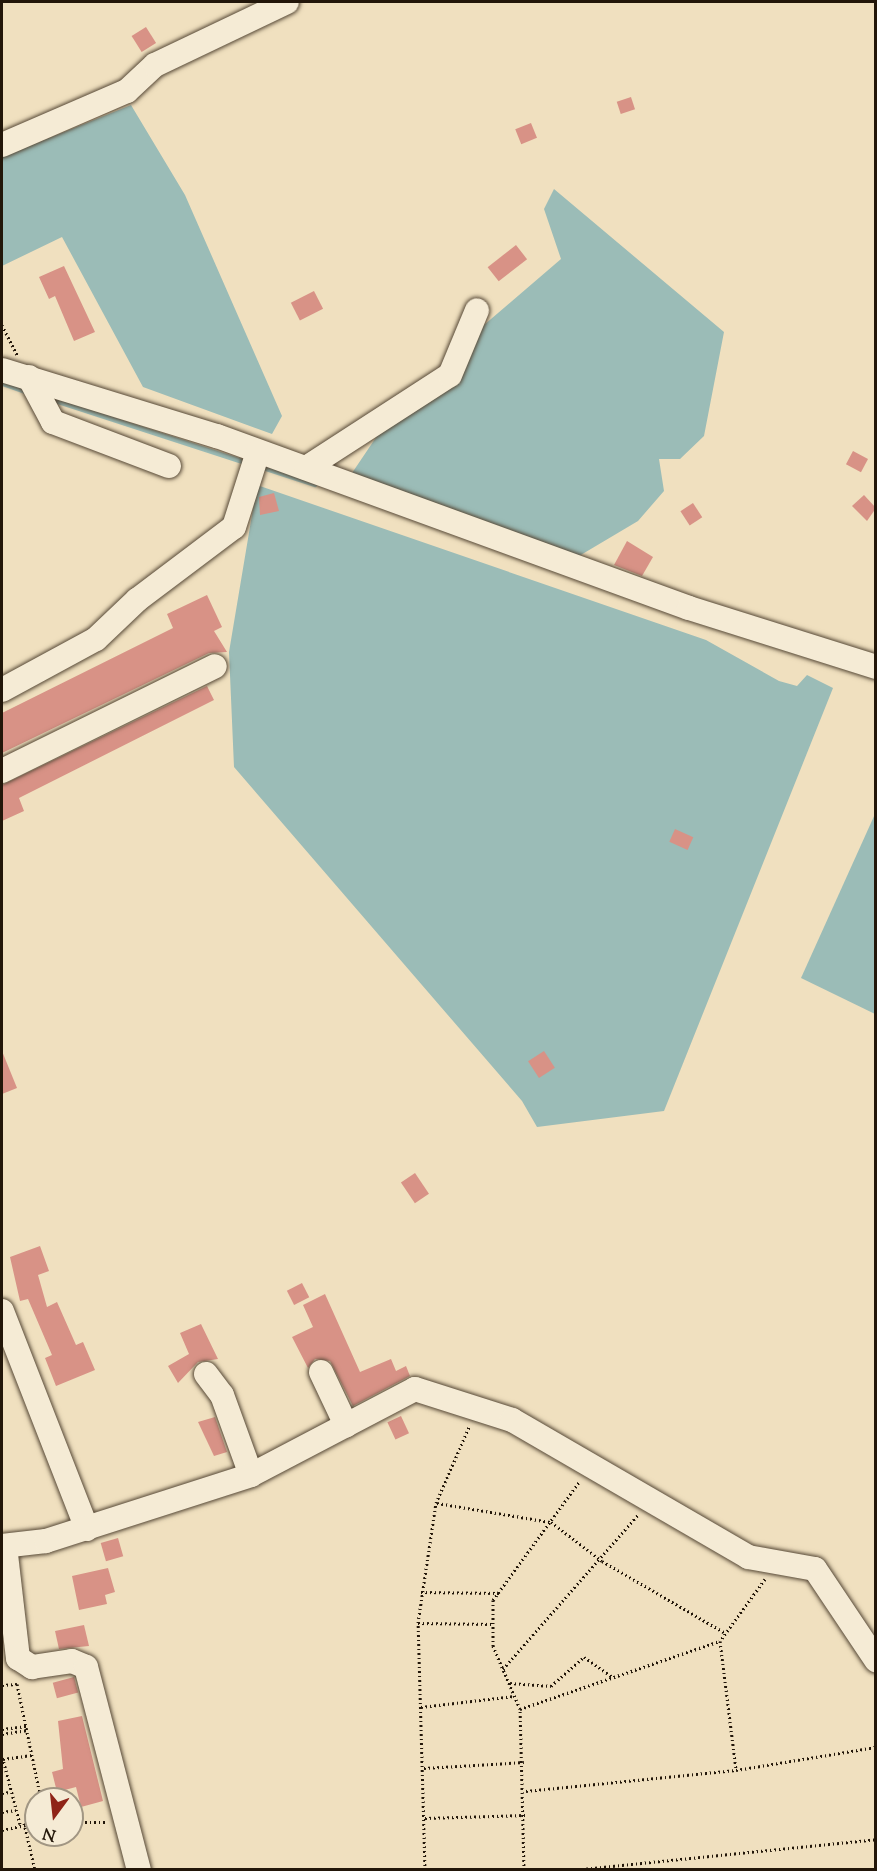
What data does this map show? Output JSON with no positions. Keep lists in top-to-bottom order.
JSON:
{
  "north": "bottom"
}
